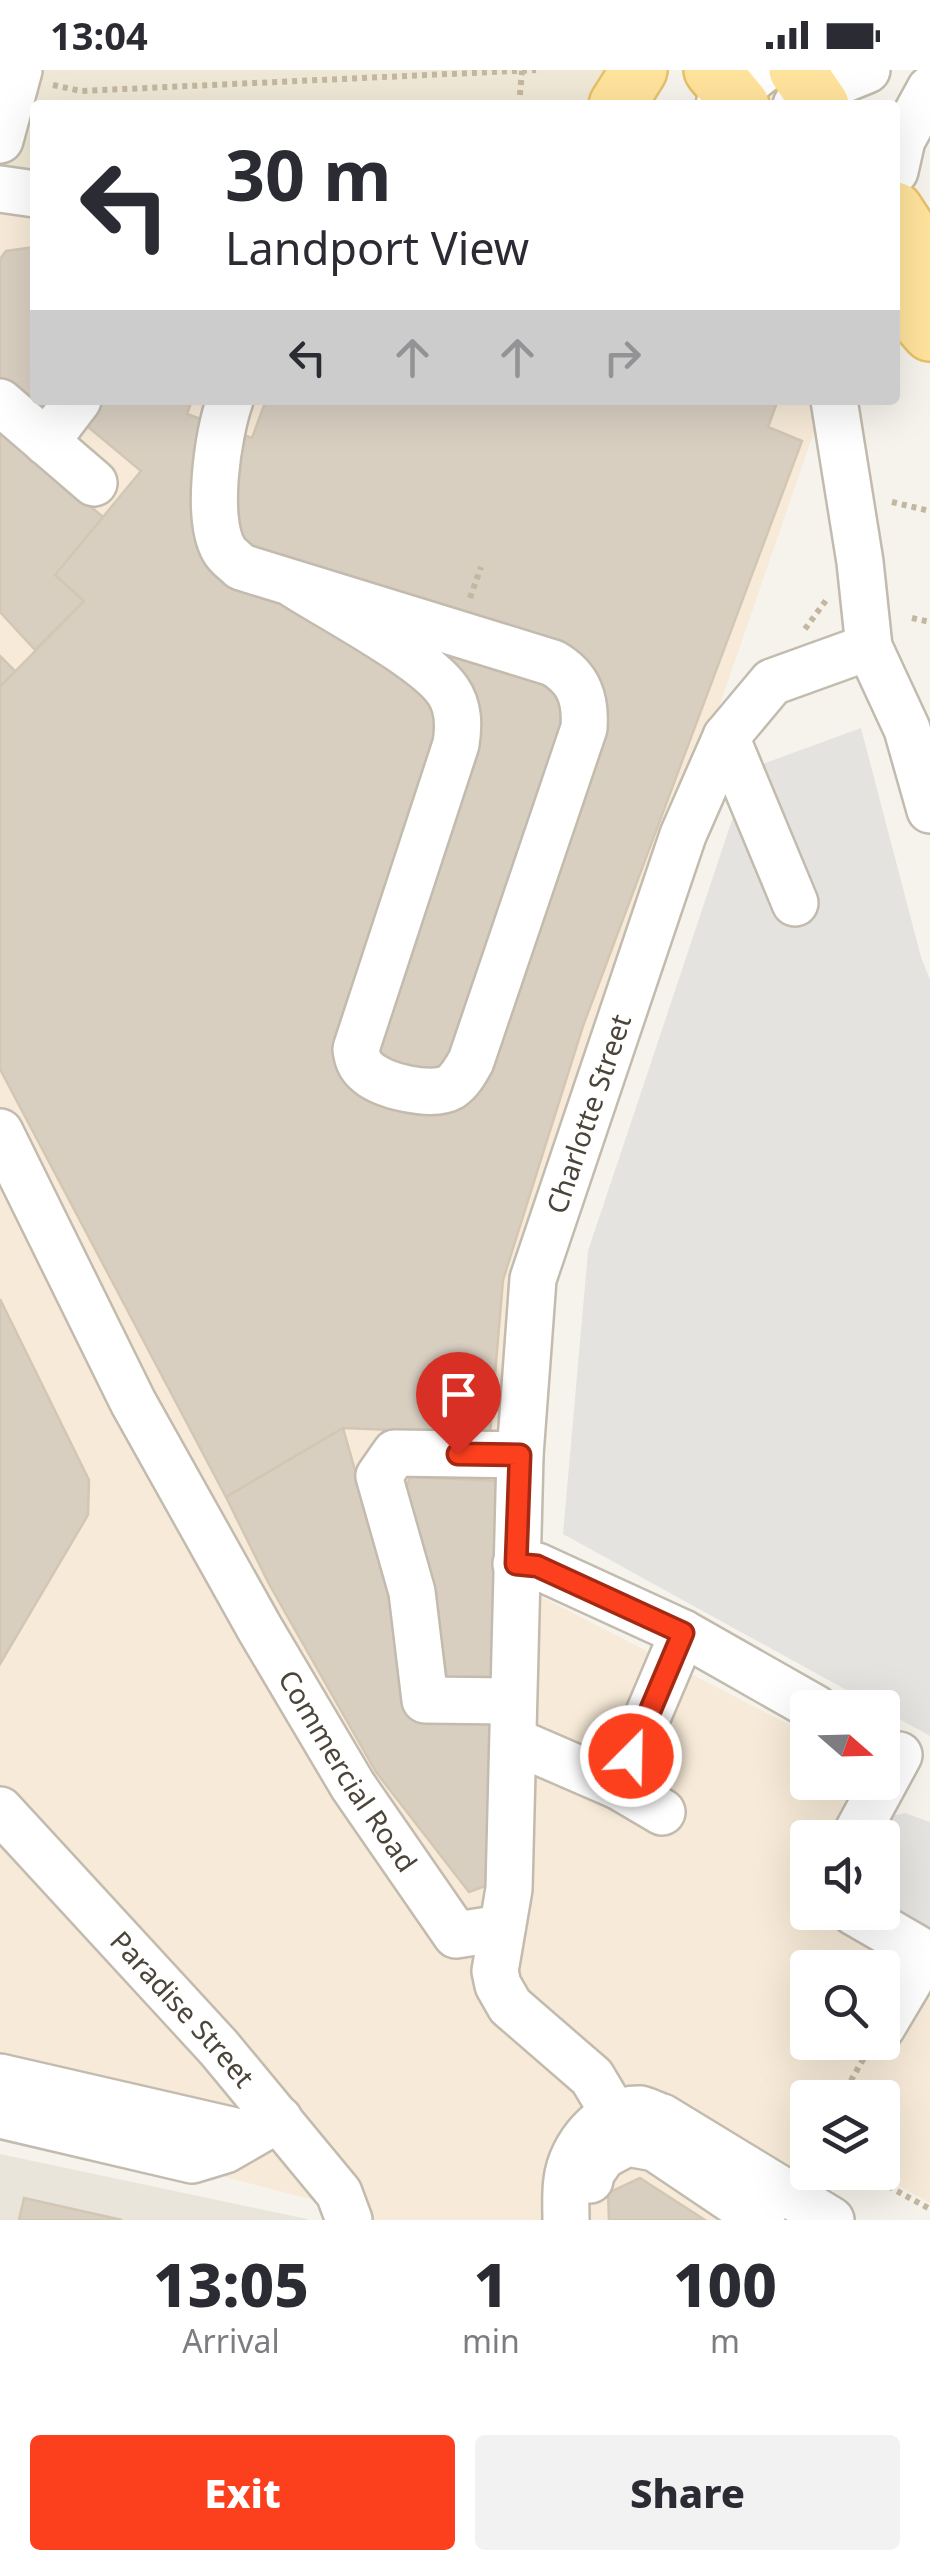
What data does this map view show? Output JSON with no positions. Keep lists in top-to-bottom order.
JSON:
{
  "streets": {
    "street": ["Charlotte Street", "Commercial Road", "Paradise Street"]
  },
  "crossings": [
    ["Charlotte Street", "Commercial Road"]
  ],
  "north": "right",
  "page": {
    "status": "13:04",
    "turn": ["30 m", "Landport View"],
    "eta": [
      "13:05",
      "Arrival",
      "1",
      "min",
      "100",
      "m"
    ],
    "buttons": ["Exit", "Share"]
  }
}
